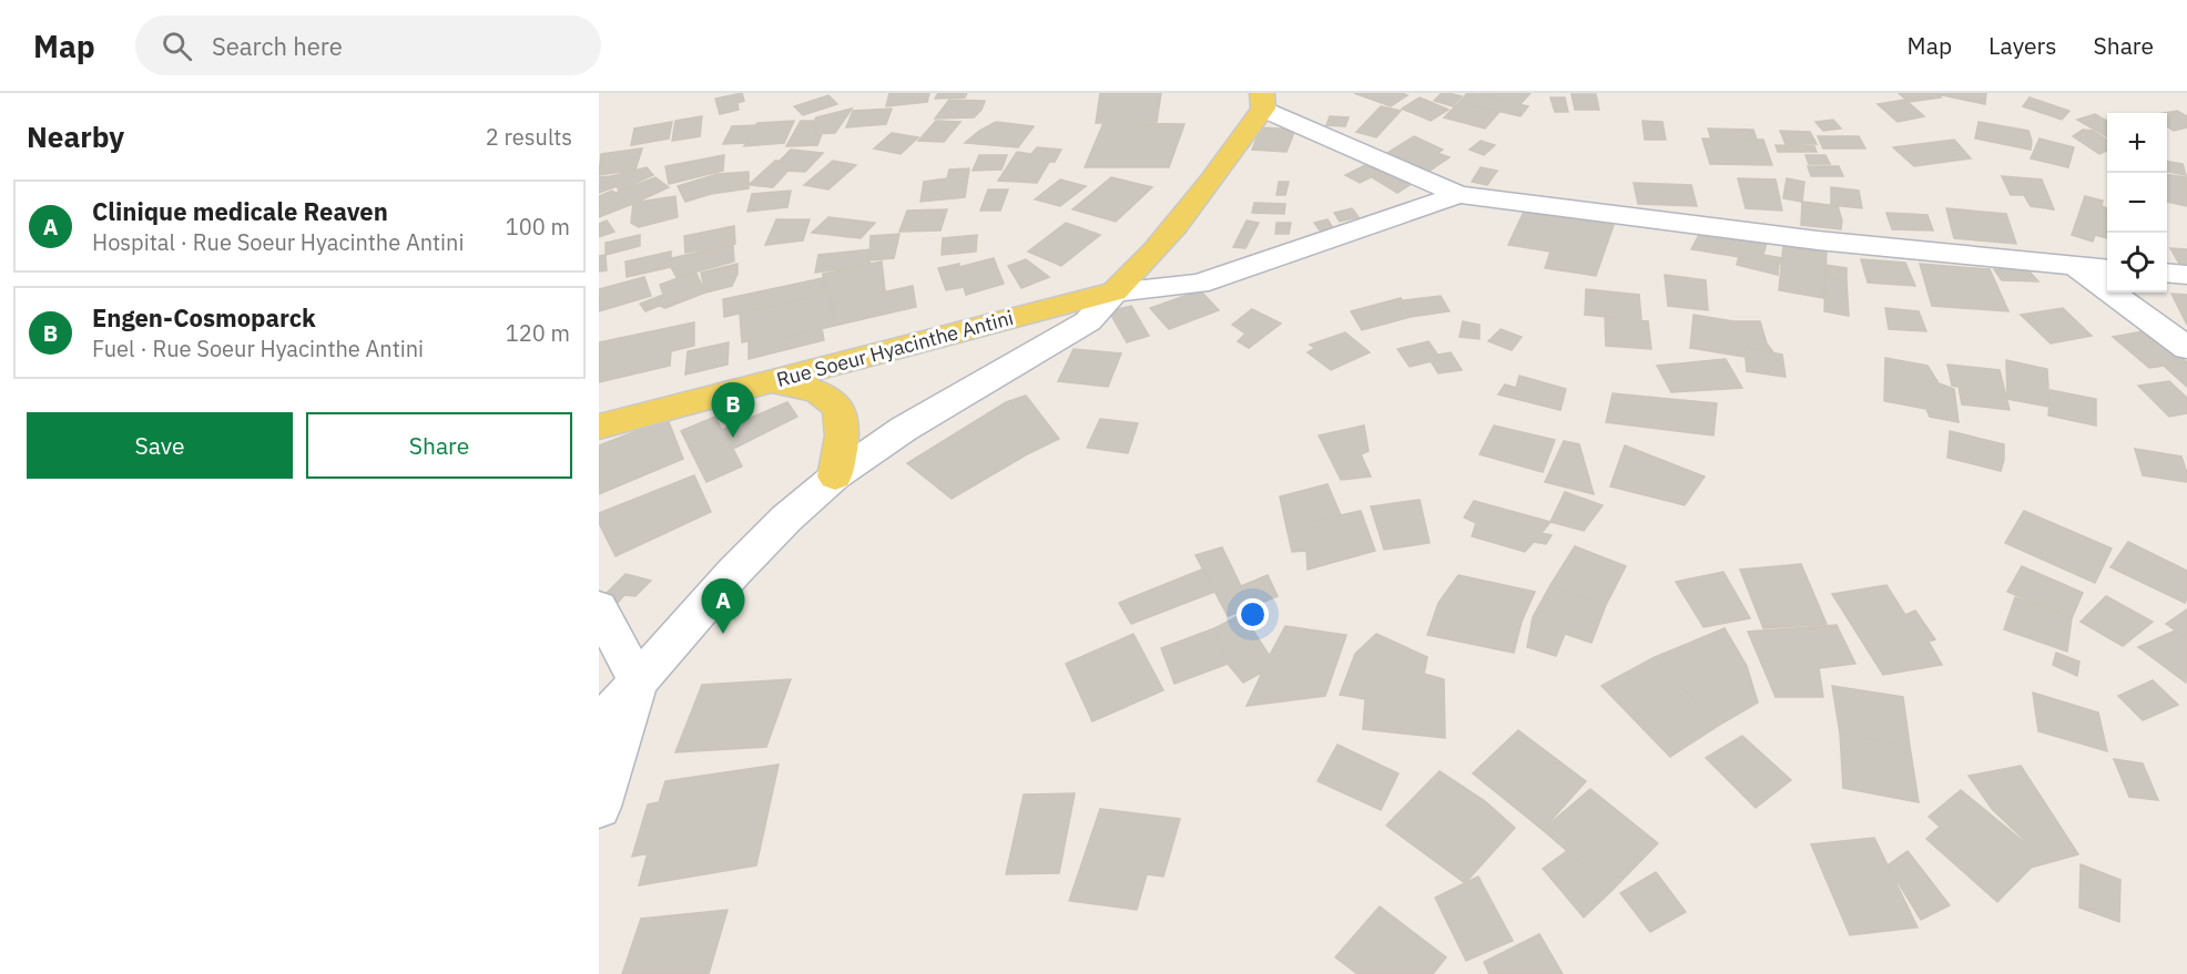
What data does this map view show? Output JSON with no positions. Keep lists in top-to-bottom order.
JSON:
{
  "streets": {
    "main road": ["Rue Soeur Hyacinthe Antini"]
  },
  "page": {
    "header": "Map",
    "search": "Search here",
    "nav": ["Map", "Layers", "Share"],
    "heading": ["Nearby", "2 results"],
    "map_buttons": ["+", "−"],
    "list": [
      {
        "mark": "A",
        "name": "Clinique medicale Reaven",
        "note": "Hospital · Rue Soeur Hyacinthe Antini",
        "value": "100 m"
      },
      {
        "mark": "B",
        "name": "Engen-Cosmoparck",
        "note": "Fuel · Rue Soeur Hyacinthe Antini",
        "value": "120 m"
      }
    ],
    "pins": ["B", "A"],
    "buttons": ["Save", "Share"]
  }
}
